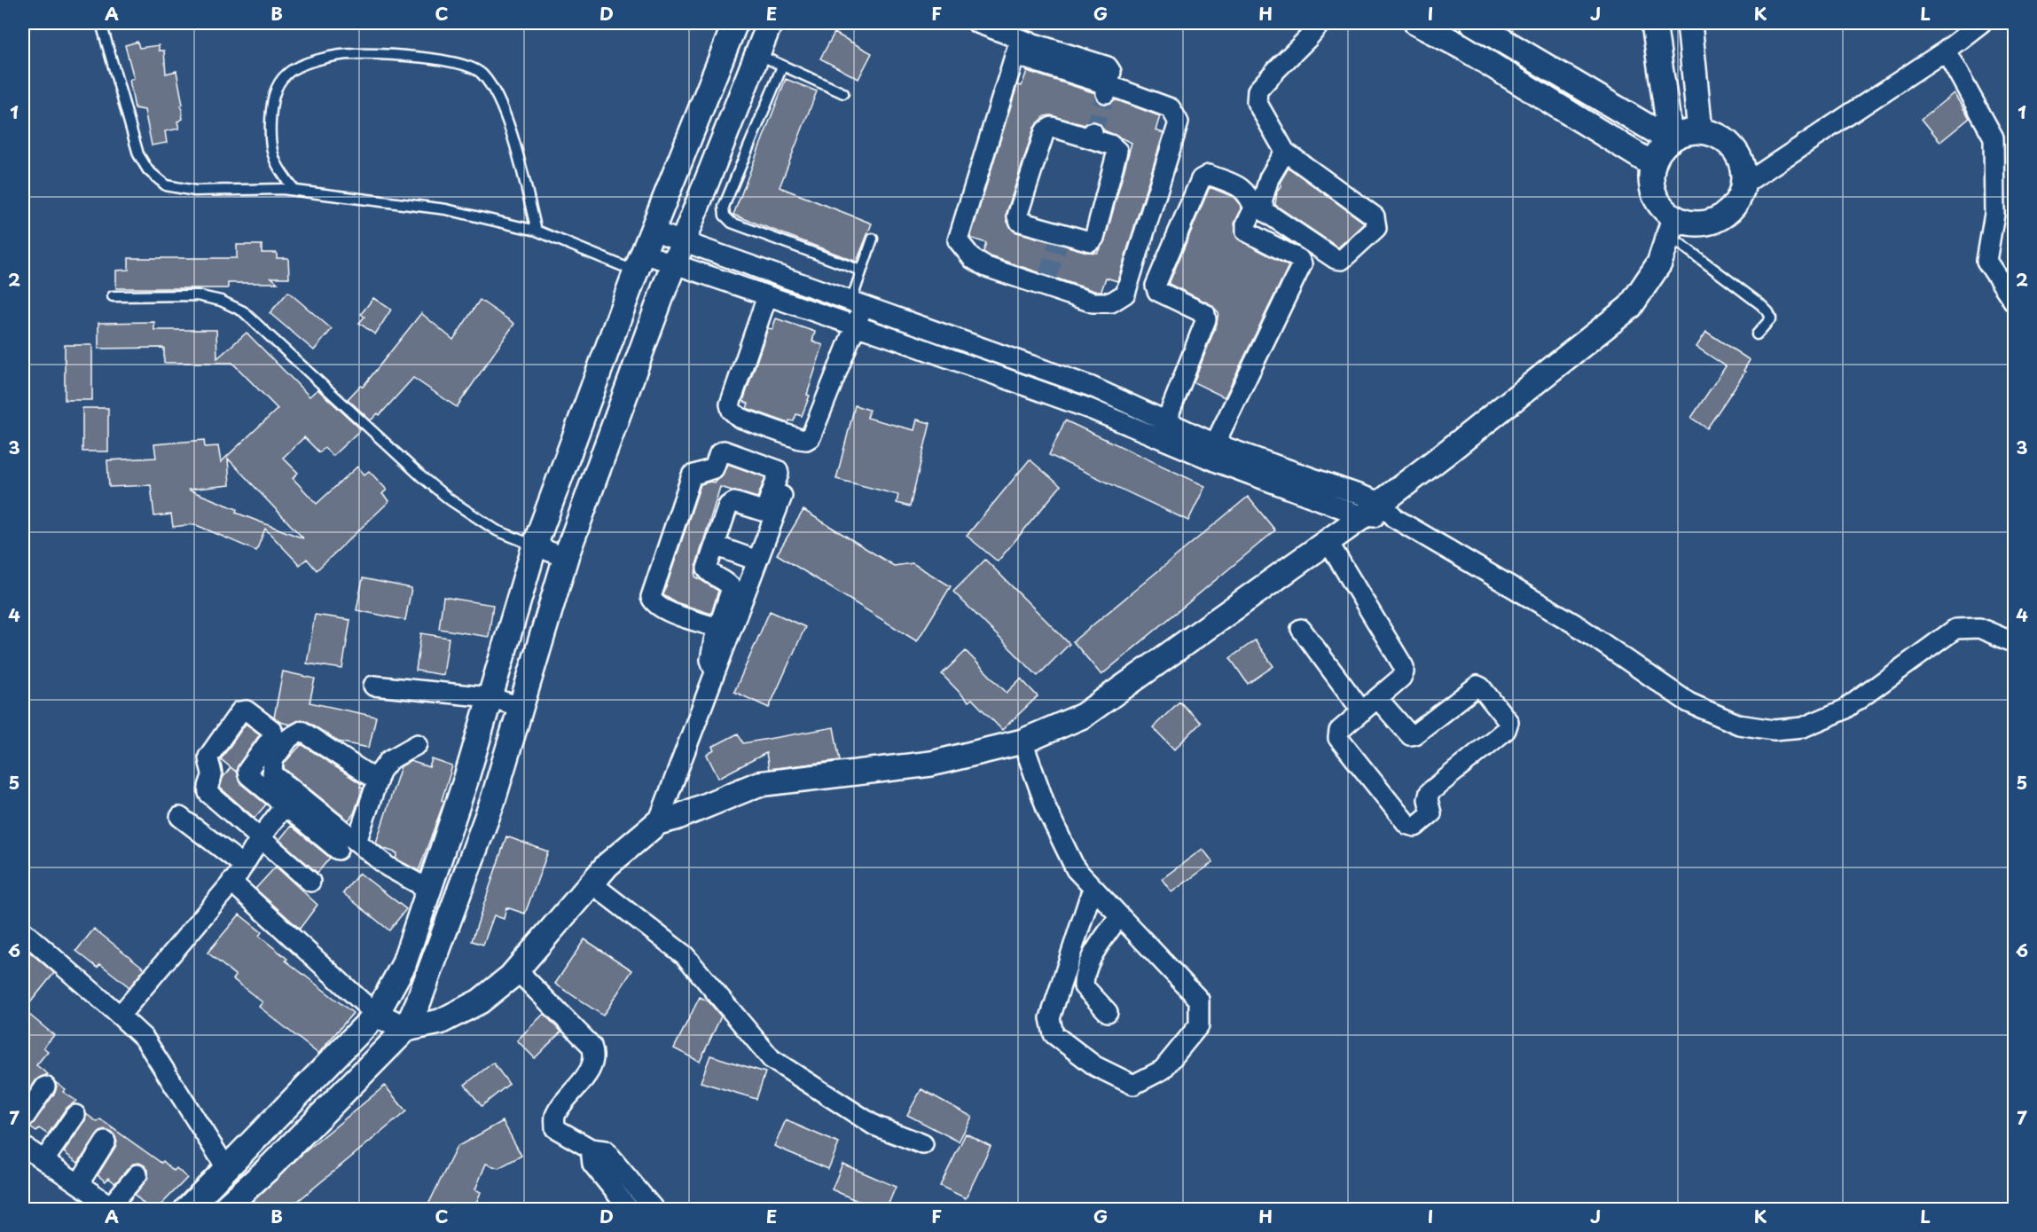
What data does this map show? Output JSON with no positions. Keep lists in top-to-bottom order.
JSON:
{
  "grid": {
    "columns": [
      "A",
      "B",
      "C",
      "D",
      "E",
      "F",
      "G",
      "H",
      "I",
      "J",
      "K",
      "L"
    ],
    "rows": [
      "1",
      "2",
      "3",
      "4",
      "5",
      "6",
      "7"
    ]
  }
}
